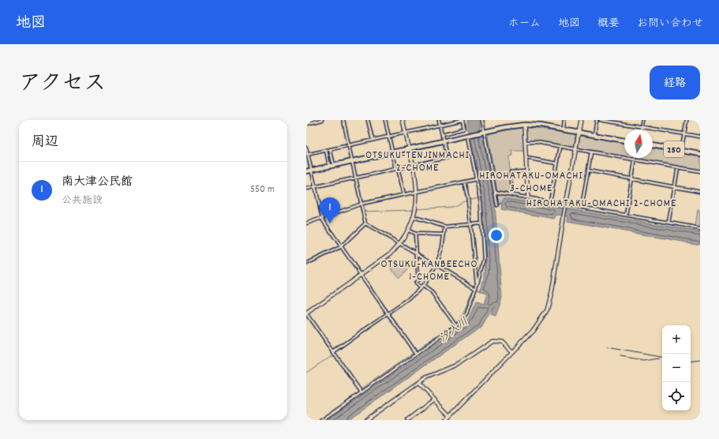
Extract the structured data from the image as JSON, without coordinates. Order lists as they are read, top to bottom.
{
  "streets": {
    "highway": ["250"]
  },
  "districts": [
    "OTSUKU-TENJINMACHI 2-CHOME",
    "HIROHATAKU-OMACHI 3-CHOME",
    "HIROHATAKU-OMACHI 2-CHOME",
    "OTSUKU-KANBEECHO 1-CHOME"
  ],
  "water": ["汐入川"],
  "north": "top",
  "page": {
    "header": "地図",
    "nav": [
      "ホーム",
      "地図",
      "概要",
      "お問い合わせ"
    ],
    "title": "アクセス",
    "buttons": "経路",
    "heading": "周辺",
    "list": [
      {
        "mark": "1",
        "name": "南大津公民館",
        "note": "公共施設",
        "value": "550 m"
      }
    ],
    "pins": "1",
    "map_buttons": ["+", "−"]
  }
}
